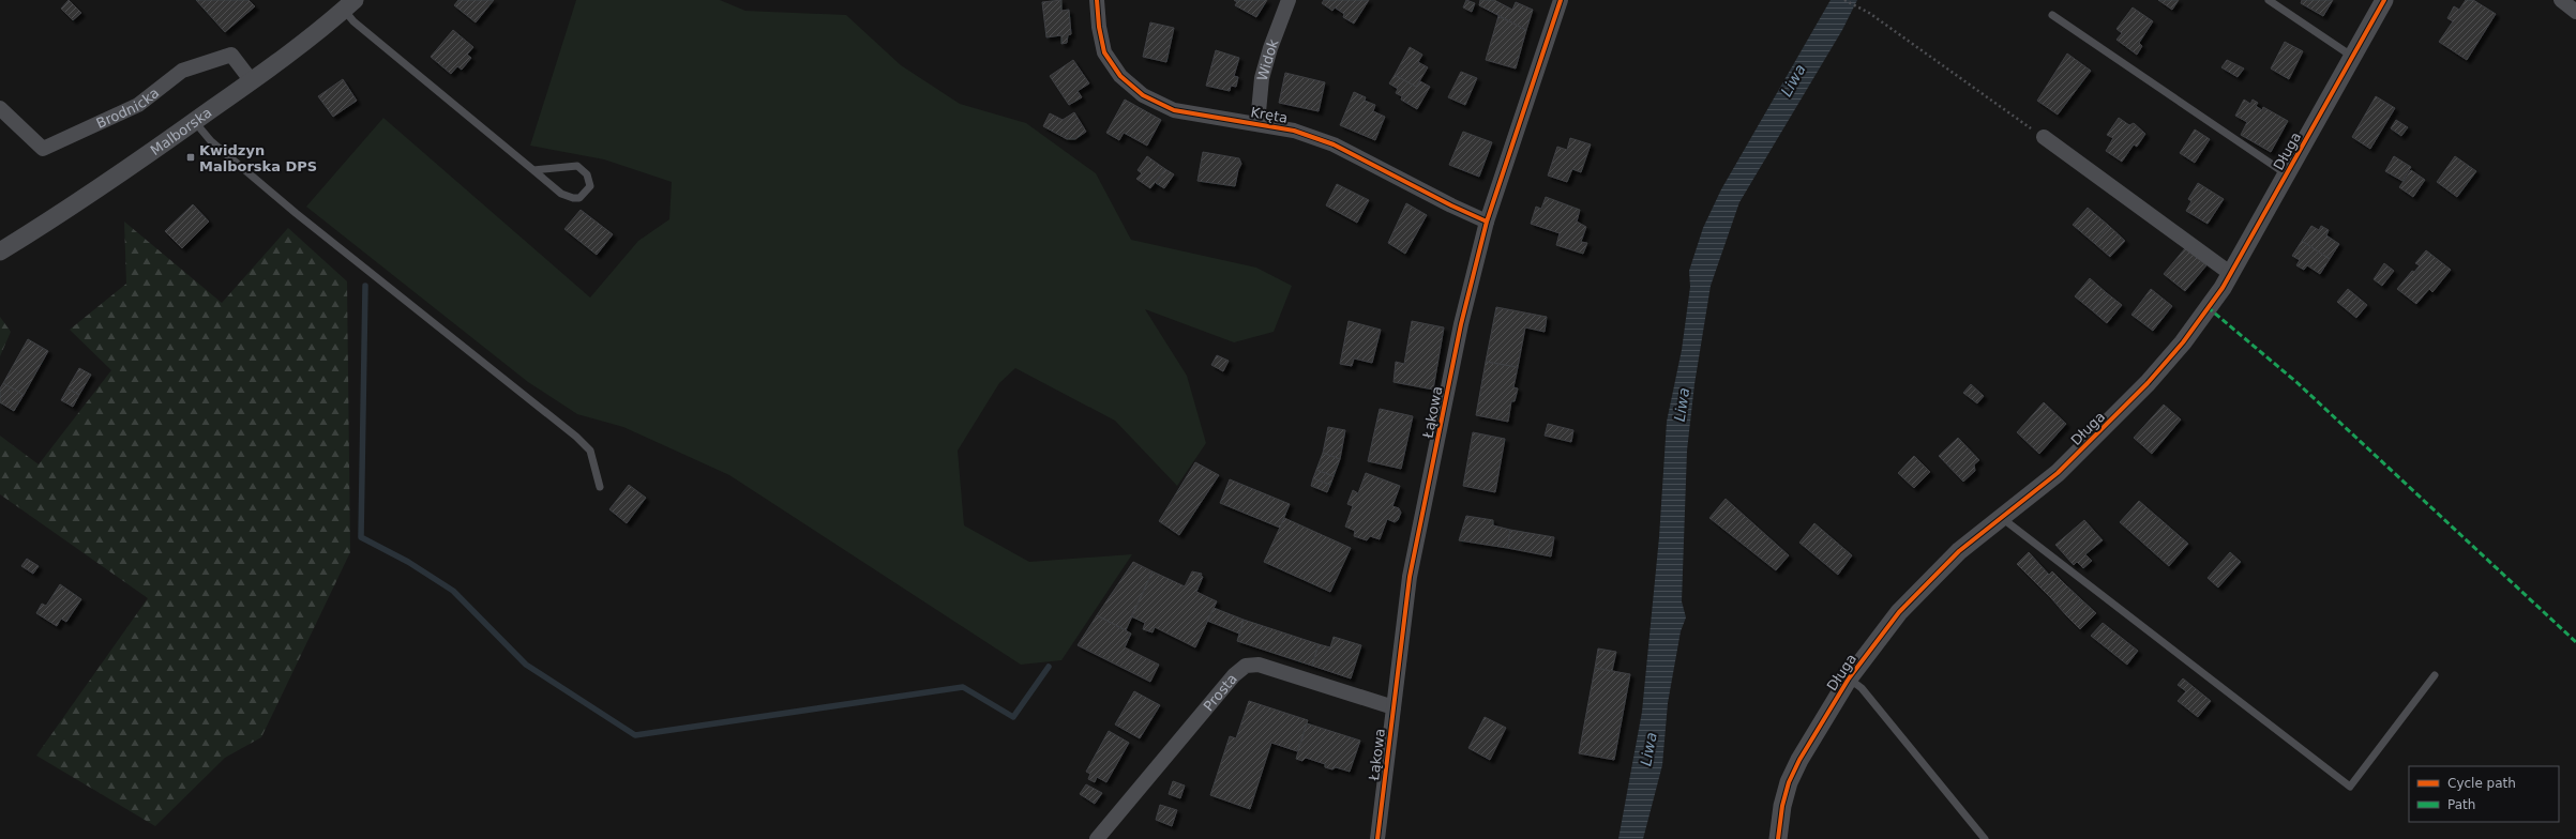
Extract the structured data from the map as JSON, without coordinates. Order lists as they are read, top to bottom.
{
  "streets": {
    "street": [
      "Widok",
      "Brodnicka",
      "Kręta",
      "Malborska",
      "Długa",
      "Łąkowa",
      "Prosta"
    ]
  },
  "crossings": [
    ["Widok", "Kręta"],
    ["Brodnicka", "Malborska"],
    ["Kręta", "Łąkowa"],
    ["Łąkowa", "Prosta"]
  ],
  "water": ["Liwa"],
  "places": {
    "transit": ["Kwidzyn Malborska DPS"]
  },
  "legend": ["Cycle path", "Path"]
}
